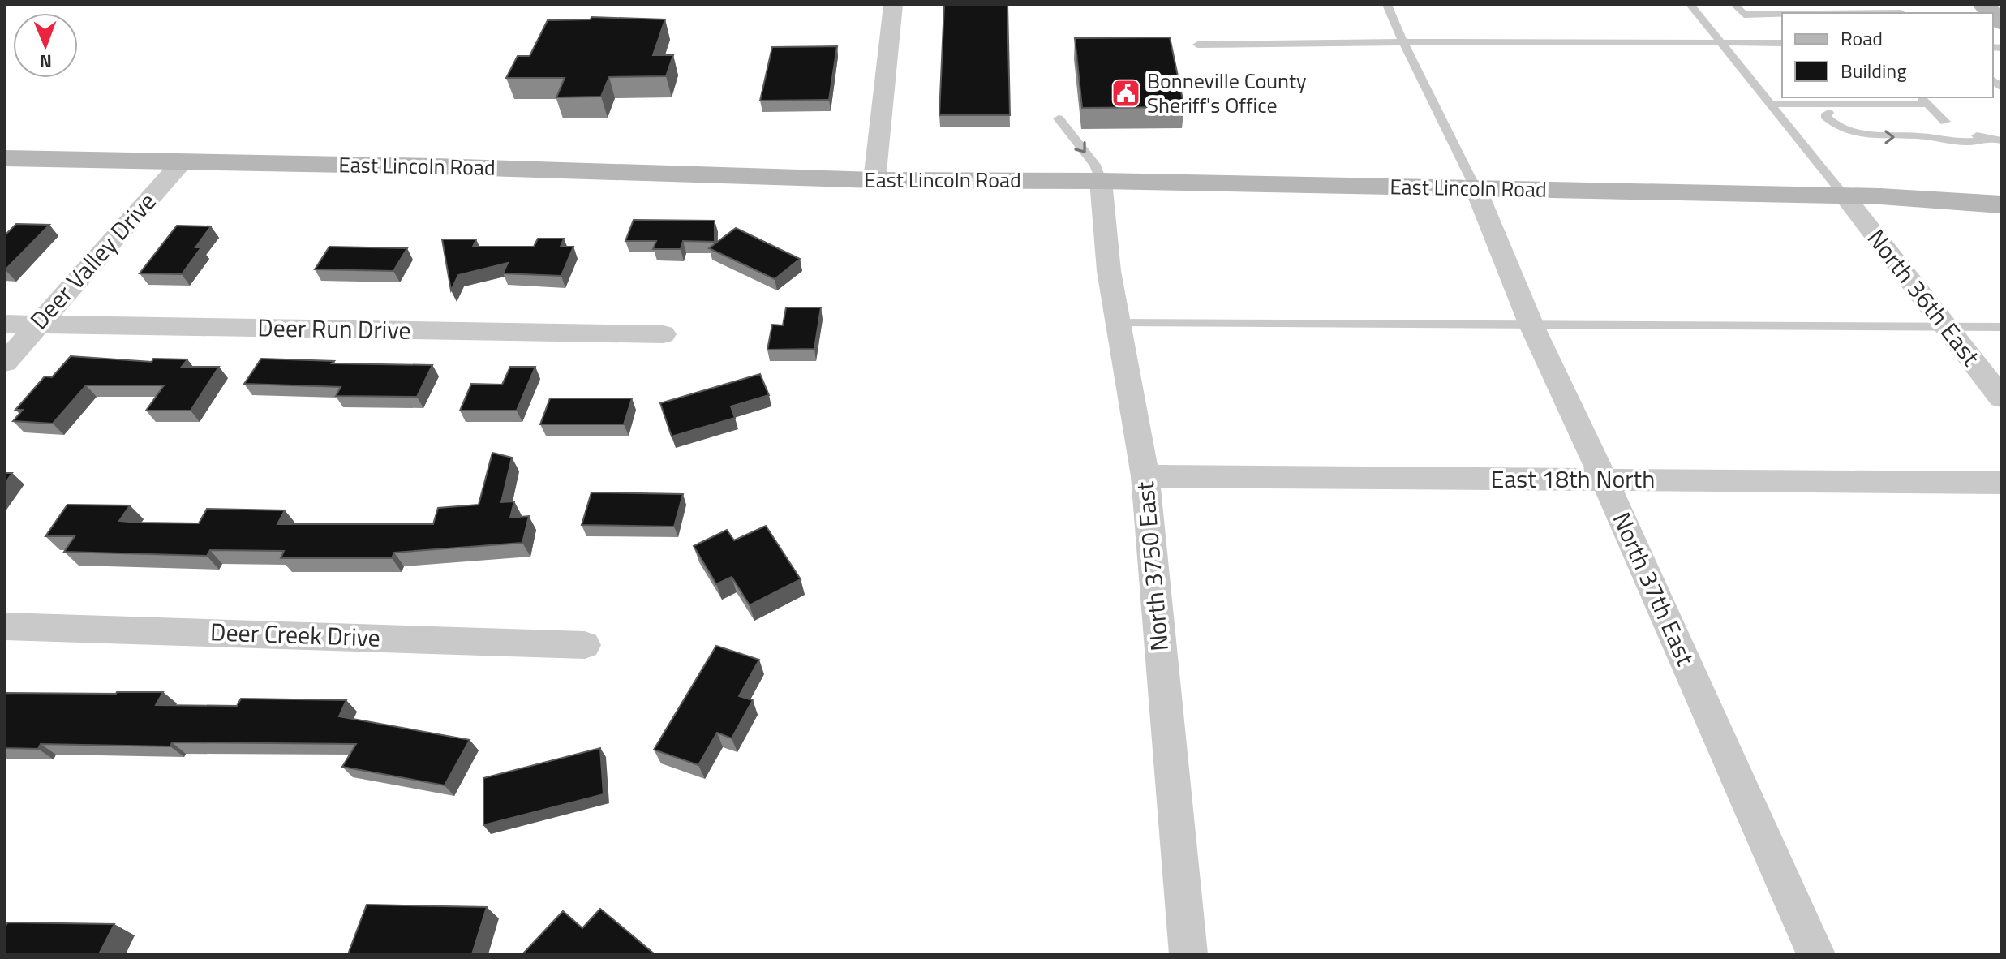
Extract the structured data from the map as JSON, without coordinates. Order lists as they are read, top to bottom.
{
  "streets": {
    "main road": ["East Lincoln Road"],
    "street": [
      "Deer Valley Drive",
      "North 36th East",
      "Deer Run Drive",
      "East 18th North",
      "North 3750 East",
      "North 37th East",
      "Deer Creek Drive"
    ]
  },
  "crossings": [
    ["East Lincoln Road", "Deer Valley Drive"],
    ["East Lincoln Road", "North 36th East"],
    ["East Lincoln Road", "North 3750 East"],
    ["East Lincoln Road", "North 37th East"],
    ["Deer Valley Drive", "Deer Run Drive"],
    ["East 18th North", "North 3750 East"],
    ["East 18th North", "North 37th East"]
  ],
  "places": {
    "public building": ["Bonneville County Sheriff's Office"]
  },
  "legend": ["Road", "Building"],
  "north": "bottom"
}
